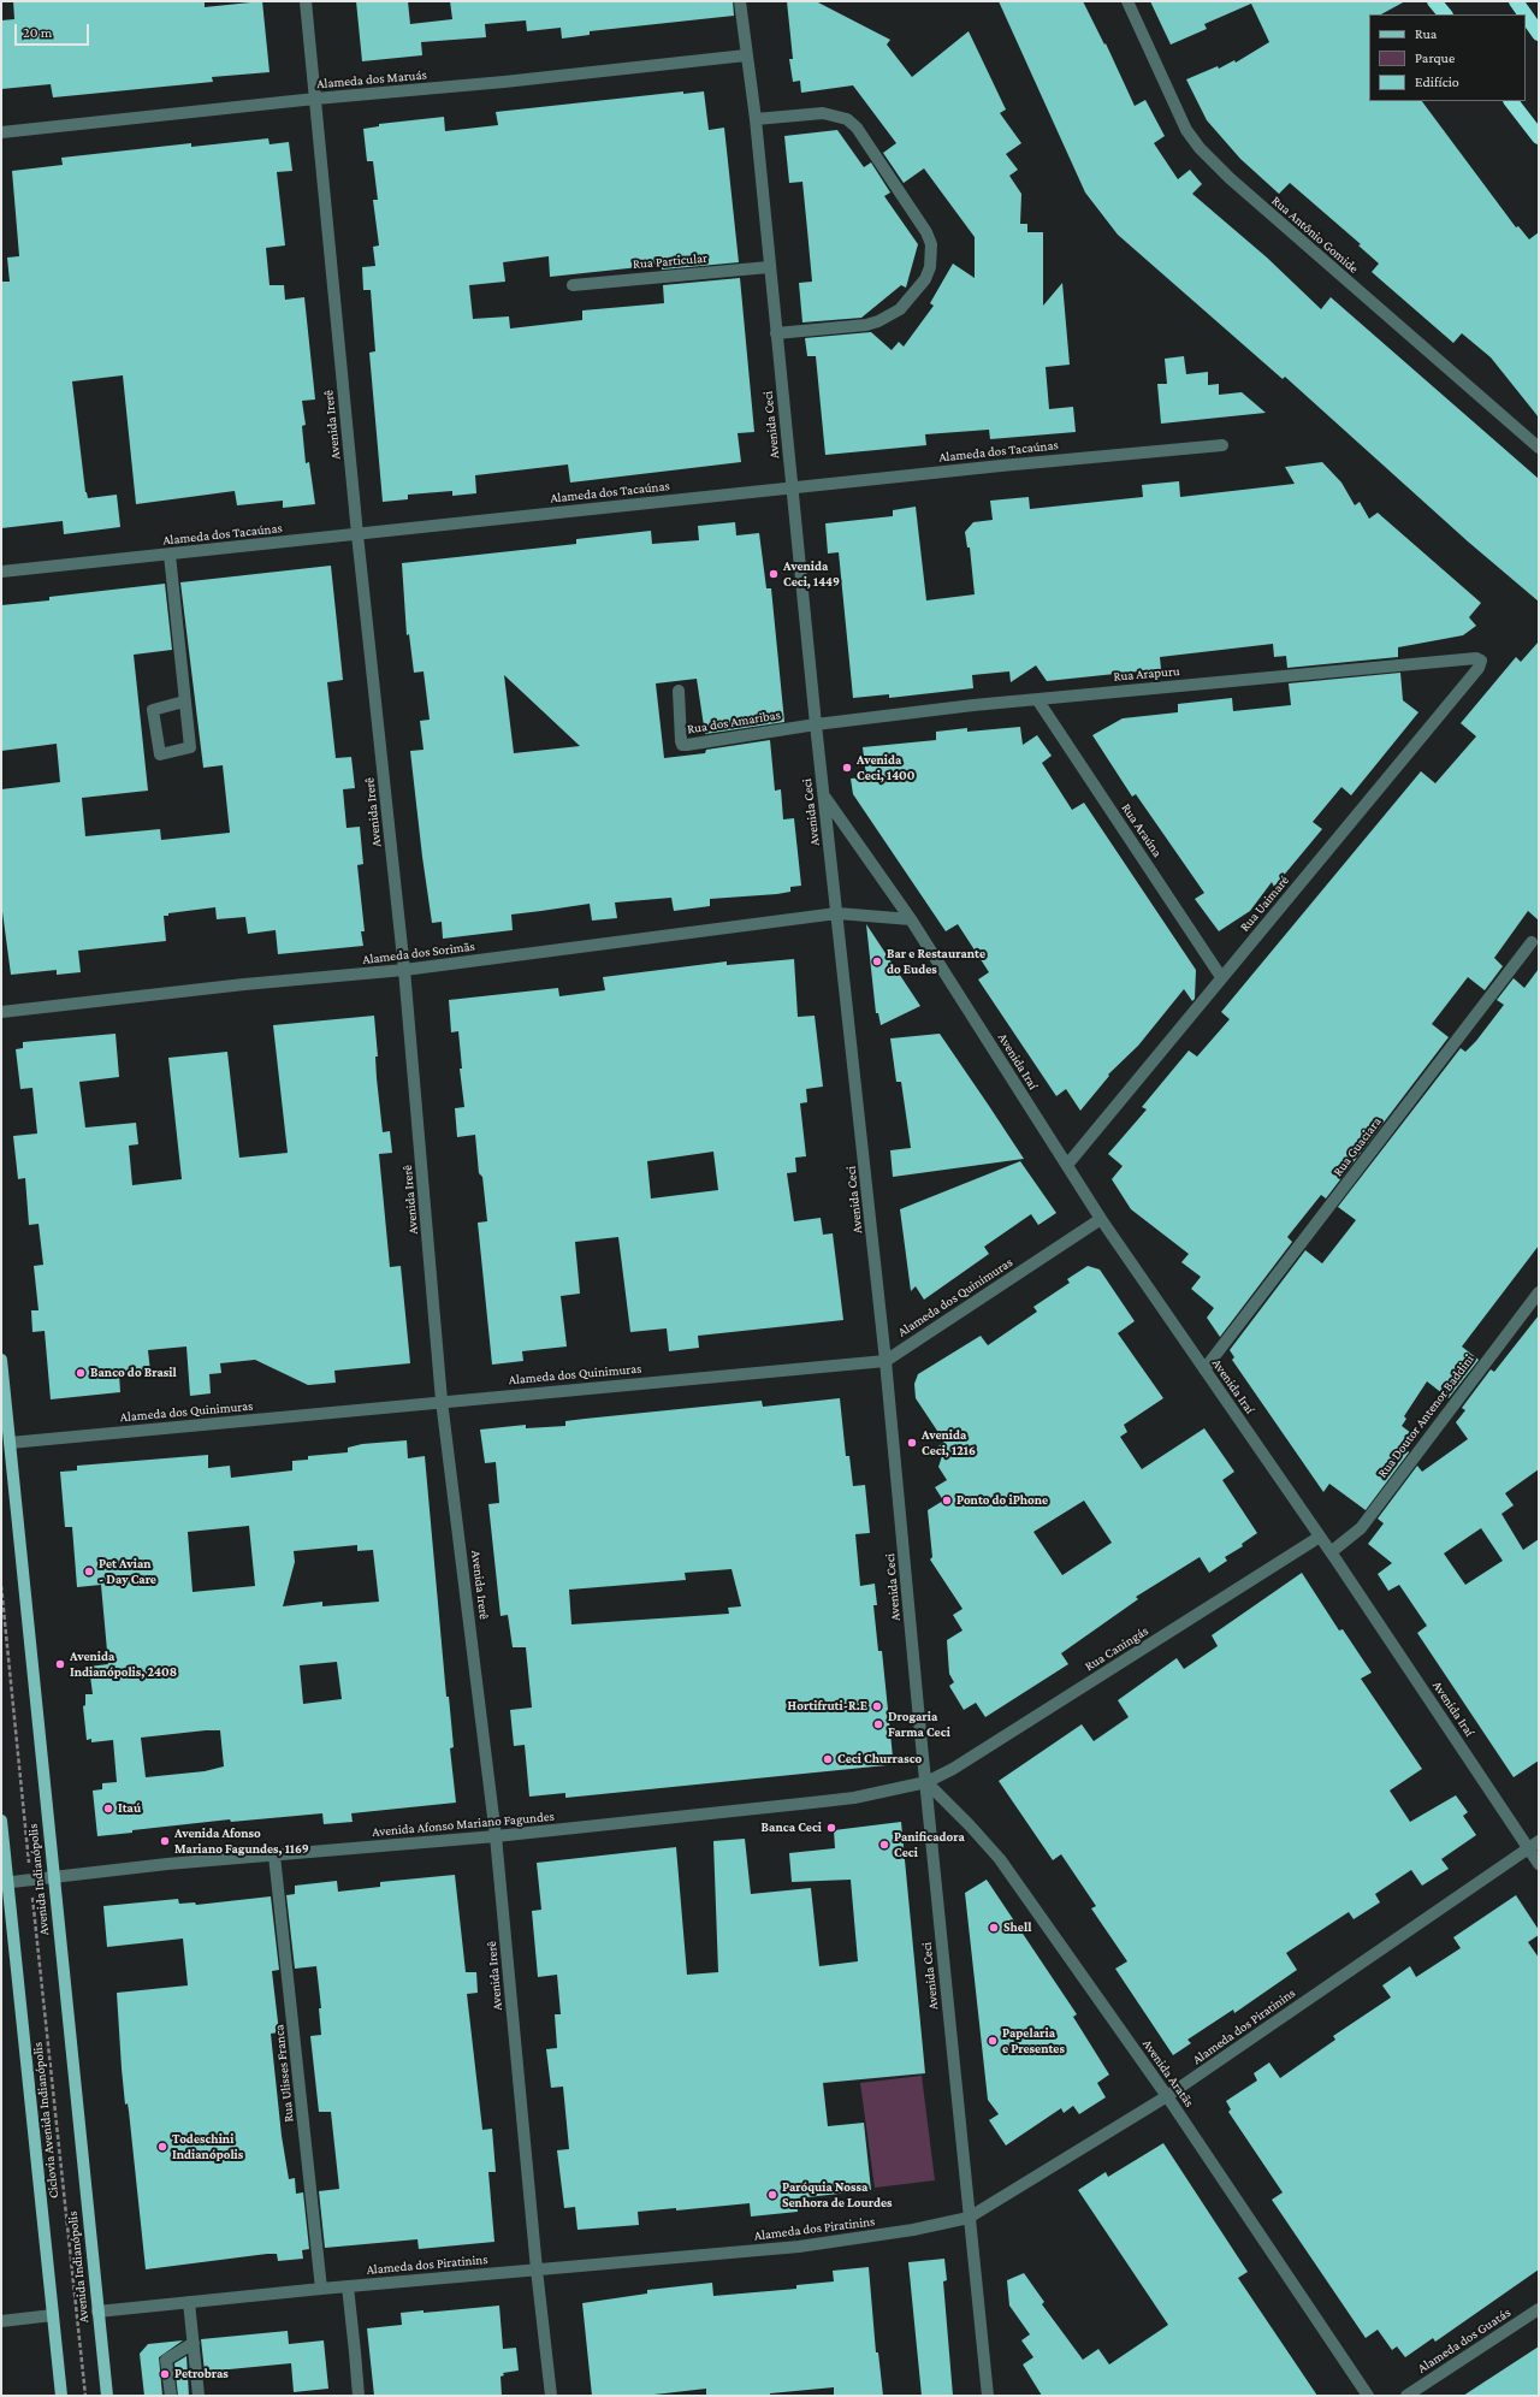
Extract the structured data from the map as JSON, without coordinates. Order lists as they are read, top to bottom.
{
  "streets": {
    "main road": ["Avenida Indianópolis"],
    "street": [
      "Alameda dos Maruás",
      "Rua Antônio Gomide",
      "Rua Particular",
      "Avenida Irerê",
      "Avenida Ceci",
      "Alameda dos Tacaúnas",
      "Rua Arapuru",
      "Rua dos Amaribas",
      "Rua Araúna",
      "Rua Uaimaré",
      "Alameda dos Sorimãs",
      "Avenida Iraí",
      "Rua Guaciara",
      "Alameda dos Quinimuras",
      "Rua Doutor Antenor Baddini",
      "Rua Caningás",
      "Avenida Afonso Mariano Fagundes",
      "Alameda dos Piratinins",
      "Rua Ulisses Franca",
      "Avenida Aratãs",
      "Alameda dos Guatás"
    ],
    "path": ["Ciclovia Avenida Indianópolis"]
  },
  "crossings": [
    ["Alameda dos Maruás", "Avenida Irerê"],
    ["Alameda dos Maruás", "Avenida Ceci"],
    ["Rua Particular", "Avenida Ceci"],
    ["Avenida Irerê", "Alameda dos Tacaúnas"],
    ["Avenida Irerê", "Alameda dos Sorimãs"],
    ["Avenida Irerê", "Alameda dos Quinimuras"],
    ["Avenida Irerê", "Avenida Afonso Mariano Fagundes"],
    ["Avenida Irerê", "Alameda dos Piratinins"],
    ["Avenida Ceci", "Alameda dos Tacaúnas"],
    ["Avenida Ceci", "Rua Arapuru"],
    ["Avenida Ceci", "Rua dos Amaribas"],
    ["Avenida Ceci", "Alameda dos Sorimãs"],
    ["Avenida Ceci", "Avenida Iraí"],
    ["Avenida Ceci", "Alameda dos Quinimuras"],
    ["Avenida Ceci", "Rua Caningás"],
    ["Avenida Ceci", "Avenida Afonso Mariano Fagundes"],
    ["Avenida Ceci", "Alameda dos Piratinins"],
    ["Avenida Ceci", "Avenida Aratãs"],
    ["Rua Arapuru", "Rua dos Amaribas"],
    ["Rua Arapuru", "Rua Araúna"],
    ["Rua Arapuru", "Rua Uaimaré"],
    ["Rua Araúna", "Rua Uaimaré"],
    ["Rua Uaimaré", "Avenida Iraí"],
    ["Avenida Iraí", "Rua Guaciara"],
    ["Avenida Iraí", "Alameda dos Quinimuras"],
    ["Avenida Iraí", "Rua Doutor Antenor Baddini"],
    ["Avenida Iraí", "Rua Caningás"],
    ["Avenida Iraí", "Alameda dos Piratinins"],
    ["Alameda dos Quinimuras", "Avenida Indianópolis"],
    ["Rua Caningás", "Avenida Afonso Mariano Fagundes"],
    ["Rua Caningás", "Avenida Aratãs"],
    ["Avenida Afonso Mariano Fagundes", "Avenida Indianópolis"],
    ["Avenida Afonso Mariano Fagundes", "Rua Ulisses Franca"],
    ["Avenida Afonso Mariano Fagundes", "Avenida Aratãs"],
    ["Avenida Indianópolis", "Alameda dos Piratinins"],
    ["Alameda dos Piratinins", "Rua Ulisses Franca"],
    ["Alameda dos Piratinins", "Avenida Aratãs"]
  ],
  "places": [
    "Avenida Ceci, 1449",
    "Avenida Ceci, 1400",
    "Bar e Restaurante do Eudes",
    "Banco do Brasil",
    "Avenida Ceci, 1216",
    "Ponto do iPhone",
    "Pet Avian - Day Care",
    "Avenida Indianópolis, 2408",
    "Hortifruti-R.E",
    "Drogaria Farma Ceci",
    "Ceci Churrasco",
    "Itaú",
    "Banca Ceci",
    "Avenida Afonso Mariano Fagundes, 1169",
    "Panificadora Ceci",
    "Shell",
    "Papelaria e Presentes",
    "Todeschini Indianópolis",
    "Paróquia Nossa Senhora de Lourdes",
    "Petrobras"
  ],
  "legend": ["Rua", "Parque", "Edifício"],
  "scale_bar": "20 m"
}
